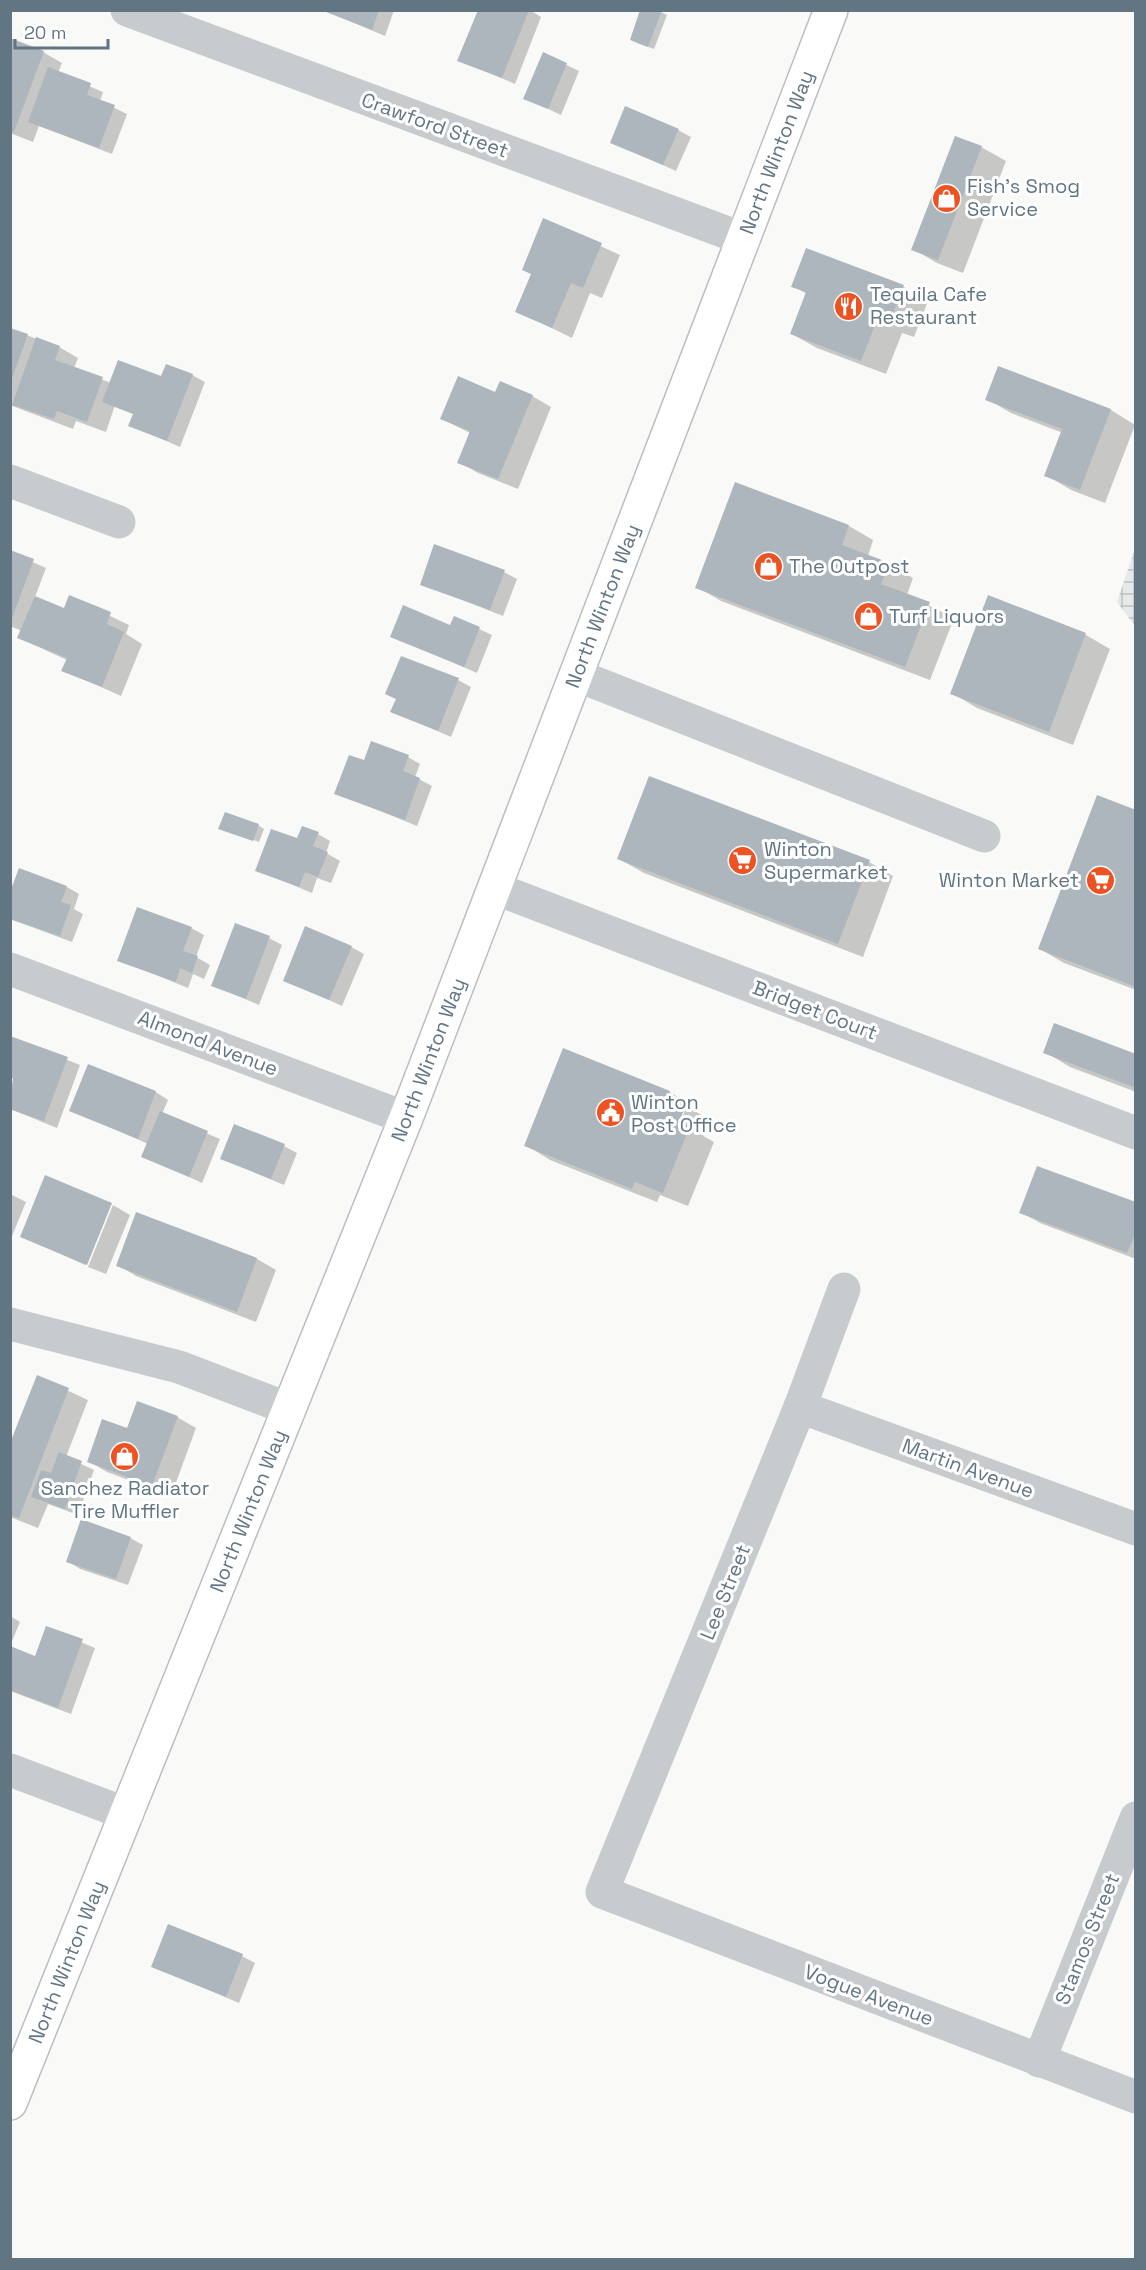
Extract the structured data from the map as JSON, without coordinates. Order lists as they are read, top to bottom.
{
  "streets": {
    "main road": ["North Winton Way"],
    "street": [
      "Crawford Street",
      "Bridget Court",
      "Almond Avenue",
      "Martin Avenue",
      "Lee Street",
      "Stamos Street",
      "Vogue Avenue"
    ]
  },
  "crossings": [
    ["Crawford Street", "North Winton Way"],
    ["North Winton Way", "Bridget Court"],
    ["North Winton Way", "Almond Avenue"],
    ["Martin Avenue", "Lee Street"],
    ["Lee Street", "Vogue Avenue"],
    ["Stamos Street", "Vogue Avenue"]
  ],
  "places": {
    "shop": [
      "Fish's Smog Service",
      "The Outpost",
      "Turf Liquors",
      "Sanchez Radiator Tire Muffler"
    ],
    "restaurant": ["Tequila Cafe Restaurant"],
    "supermarket": ["Winton Supermarket", "Winton Market"],
    "public building": ["Winton Post Office"]
  },
  "scale_bar": "20 m"
}
